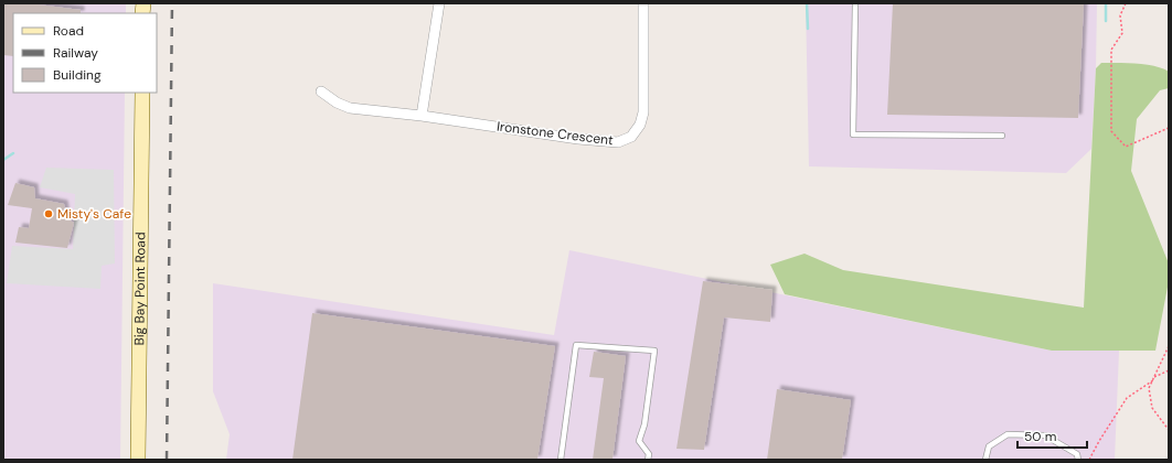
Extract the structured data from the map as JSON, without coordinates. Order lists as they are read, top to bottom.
{
  "streets": {
    "street": ["Ironstone Crescent", "Big Bay Point Road"]
  },
  "places": ["Misty's Cafe"],
  "legend": ["Road", "Railway", "Building"],
  "scale_bar": "50 m"
}
